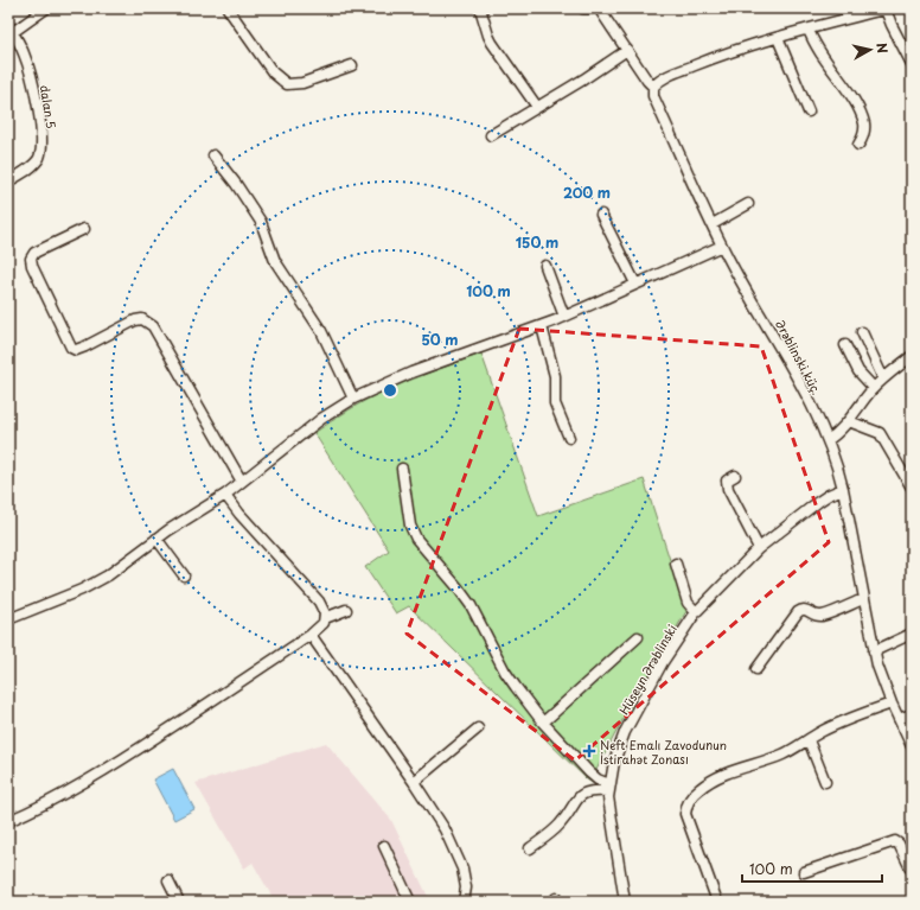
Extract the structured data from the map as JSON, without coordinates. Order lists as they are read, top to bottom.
{
  "streets": {
    "street": ["dalan 5", "Ərəblinski küç.", "Hüseyn Ərəblinski"]
  },
  "crossings": [
    ["Ərəblinski küç.", "Hüseyn Ərəblinski"]
  ],
  "places": {
    "health": ["Neft Emalı Zavodunun İstirahət Zonası"]
  },
  "scale_bar": "100 m",
  "north": "right",
  "rings": [
    "200 m",
    "150 m",
    "100 m",
    "50 m"
  ]
}
